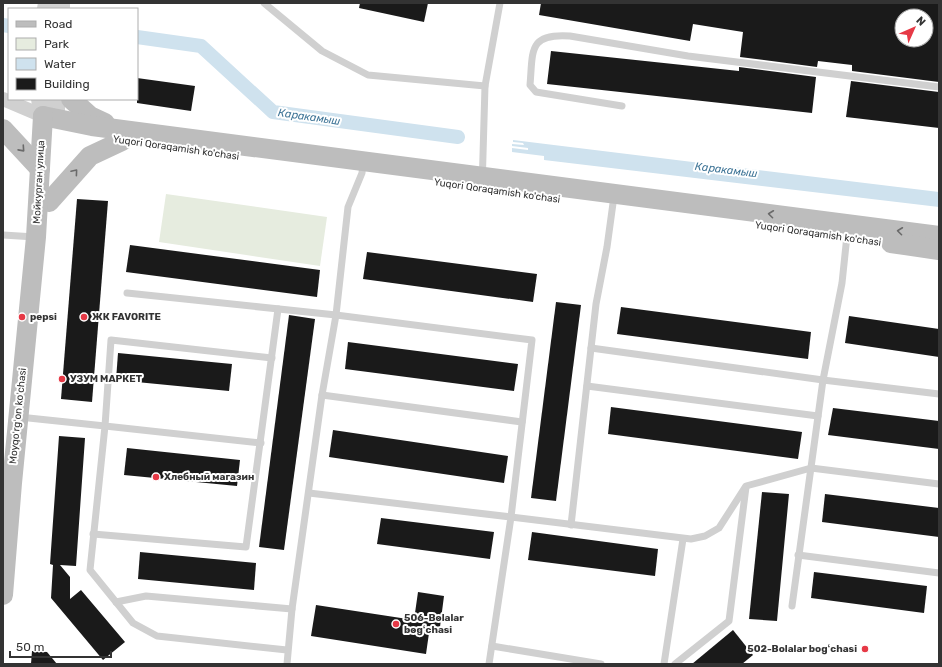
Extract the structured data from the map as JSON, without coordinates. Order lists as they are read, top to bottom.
{
  "streets": {
    "main road": ["Yuqori Qoraqamish ko'chasi", "Мойкурган улица", "Moyqoʻrgʻon koʻchasi"]
  },
  "crossings": [
    ["Yuqori Qoraqamish ko'chasi", "Мойкурган улица"],
    ["Мойкурган улица", "Moyqoʻrgʻon koʻchasi"]
  ],
  "water": ["Каракамыш"],
  "places": [
    "pepsi",
    "ЖК FAVORITE",
    "УЗУМ МАРКЕТ",
    "Хлебный магазин",
    "506-Bolalar bogʻchasi",
    "502-Bolalar bogʻchasi"
  ],
  "legend": [
    "Road",
    "Park",
    "Water",
    "Building"
  ],
  "scale_bar": "50 m",
  "north": "top right"
}
